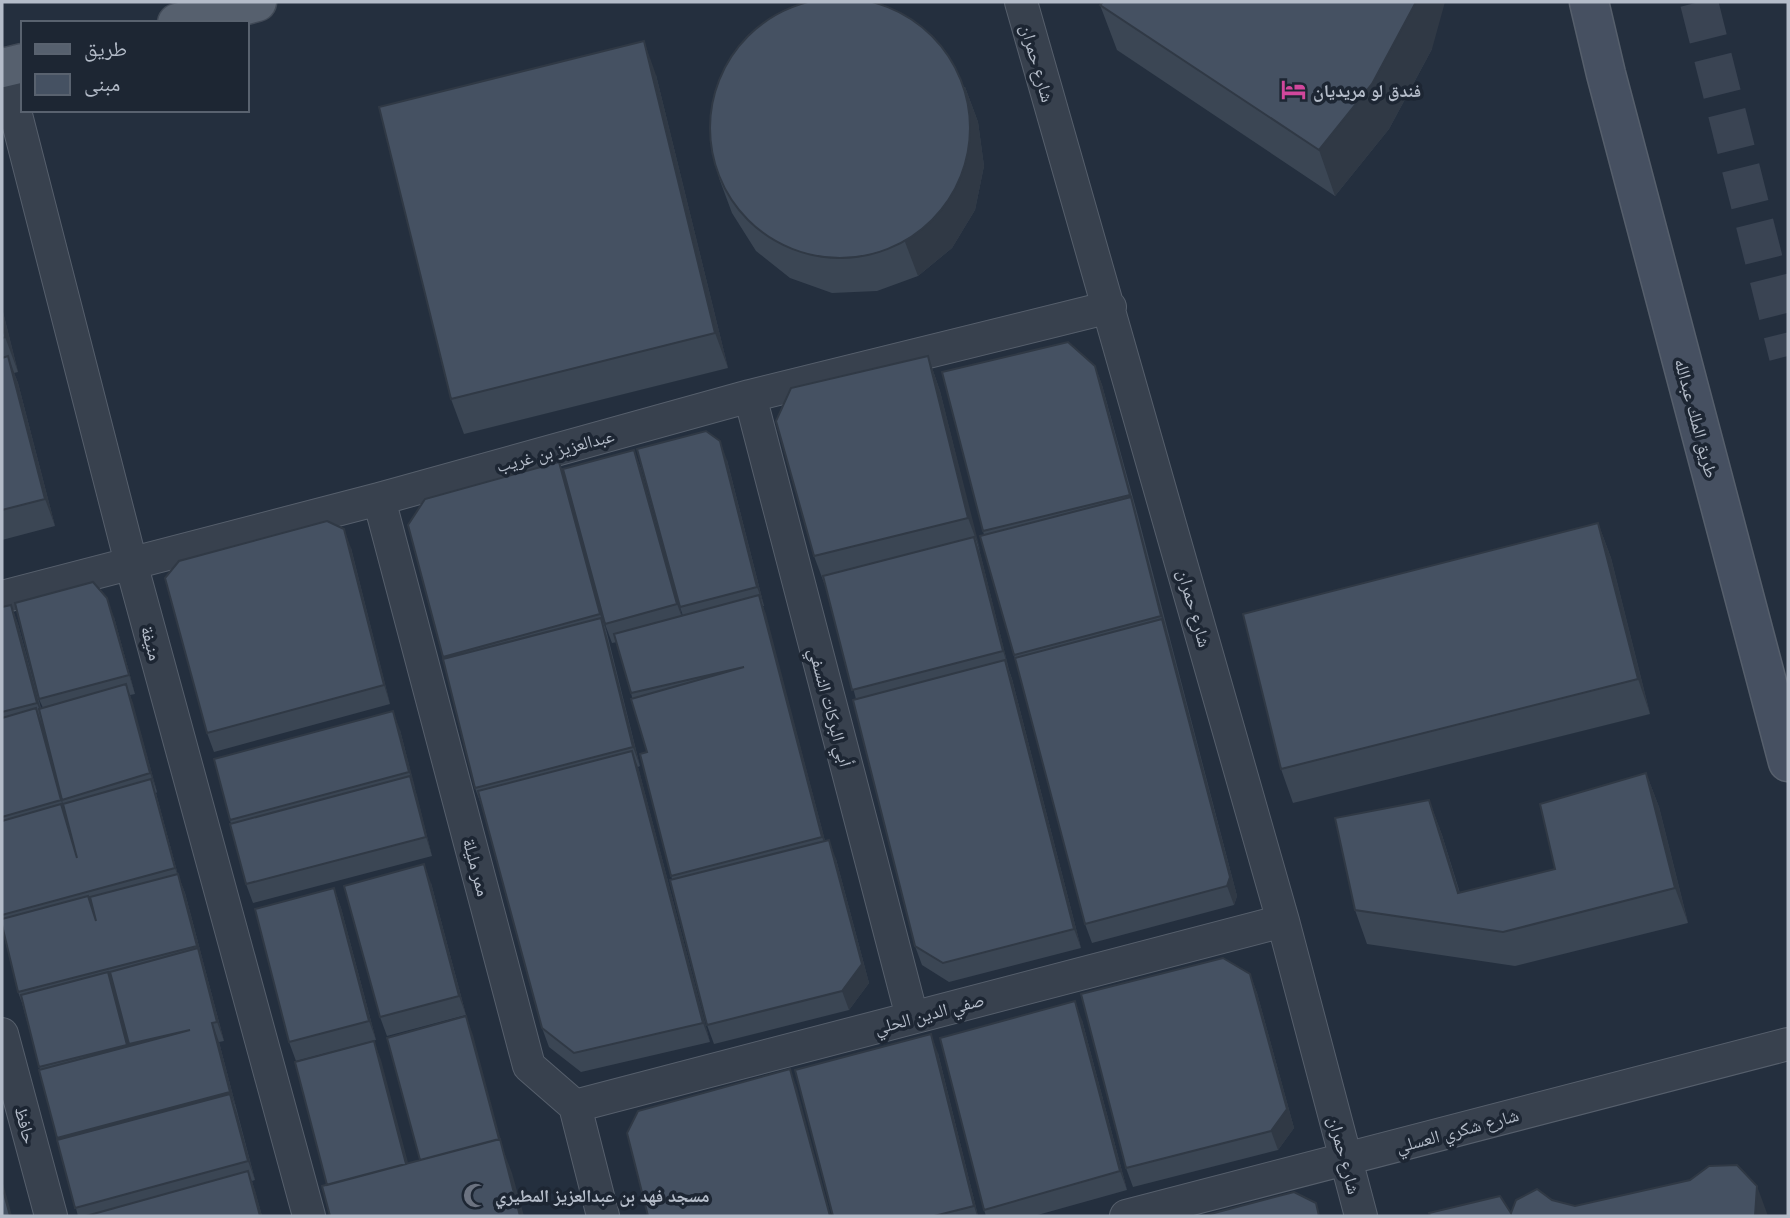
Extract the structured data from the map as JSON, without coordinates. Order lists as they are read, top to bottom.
{
  "streets": {
    "main road": ["طريق الملك عبدالله"],
    "street": [
      "شارع حمران",
      "عبدالعزيز بن غريب",
      "منيفة",
      "أبي البركات النسفي",
      "ممر مليلة",
      "صفي الدين الحلي",
      "حافظ",
      "شارع شكري العسلي"
    ]
  },
  "crossings": [
    ["شارع حمران", "عبدالعزيز بن غريب"],
    ["شارع حمران", "صفي الدين الحلي"],
    ["شارع حمران", "شارع شكري العسلي"],
    ["عبدالعزيز بن غريب", "منيفة"],
    ["عبدالعزيز بن غريب", "أبي البركات النسفي"],
    ["عبدالعزيز بن غريب", "ممر مليلة"],
    ["أبي البركات النسفي", "صفي الدين الحلي"],
    ["ممر مليلة", "صفي الدين الحلي"]
  ],
  "places": {
    "hotel": ["فندق لو مريديان"],
    "mosque": ["مسجد فهد بن عبدالعزيز المطيري"]
  },
  "legend": ["طريق", "مبنى"]
}
